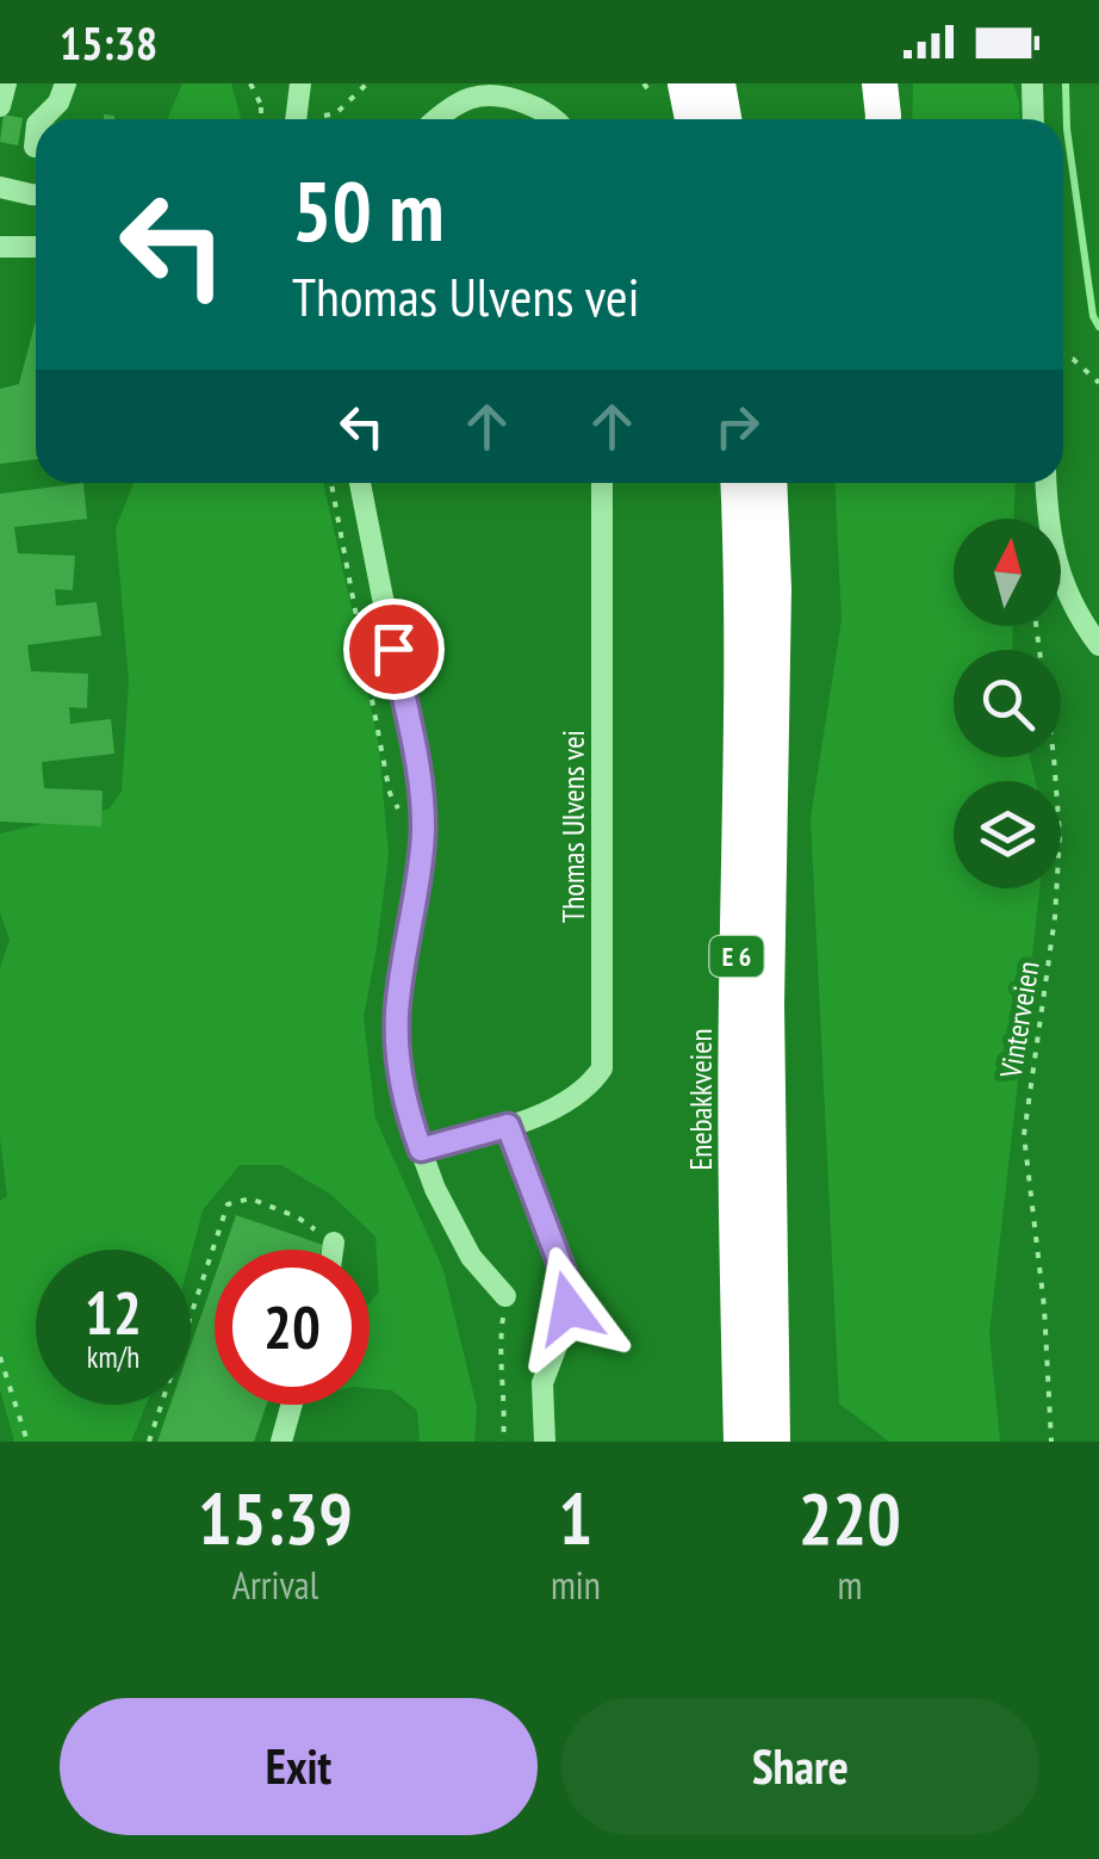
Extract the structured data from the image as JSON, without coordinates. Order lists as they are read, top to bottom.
{
  "streets": {
    "highway": ["E 6", "Enebakkveien"],
    "street": ["Thomas Ulvens vei"],
    "path": ["Vinterveien"]
  },
  "north": "top",
  "page": {
    "status": "15:38",
    "turn": ["50 m", "Thomas Ulvens vei"],
    "speed": "12 km/h",
    "limit": "20",
    "eta": [
      "15:39",
      "Arrival",
      "1",
      "min",
      "220",
      "m"
    ],
    "buttons": ["Exit", "Share"]
  }
}
